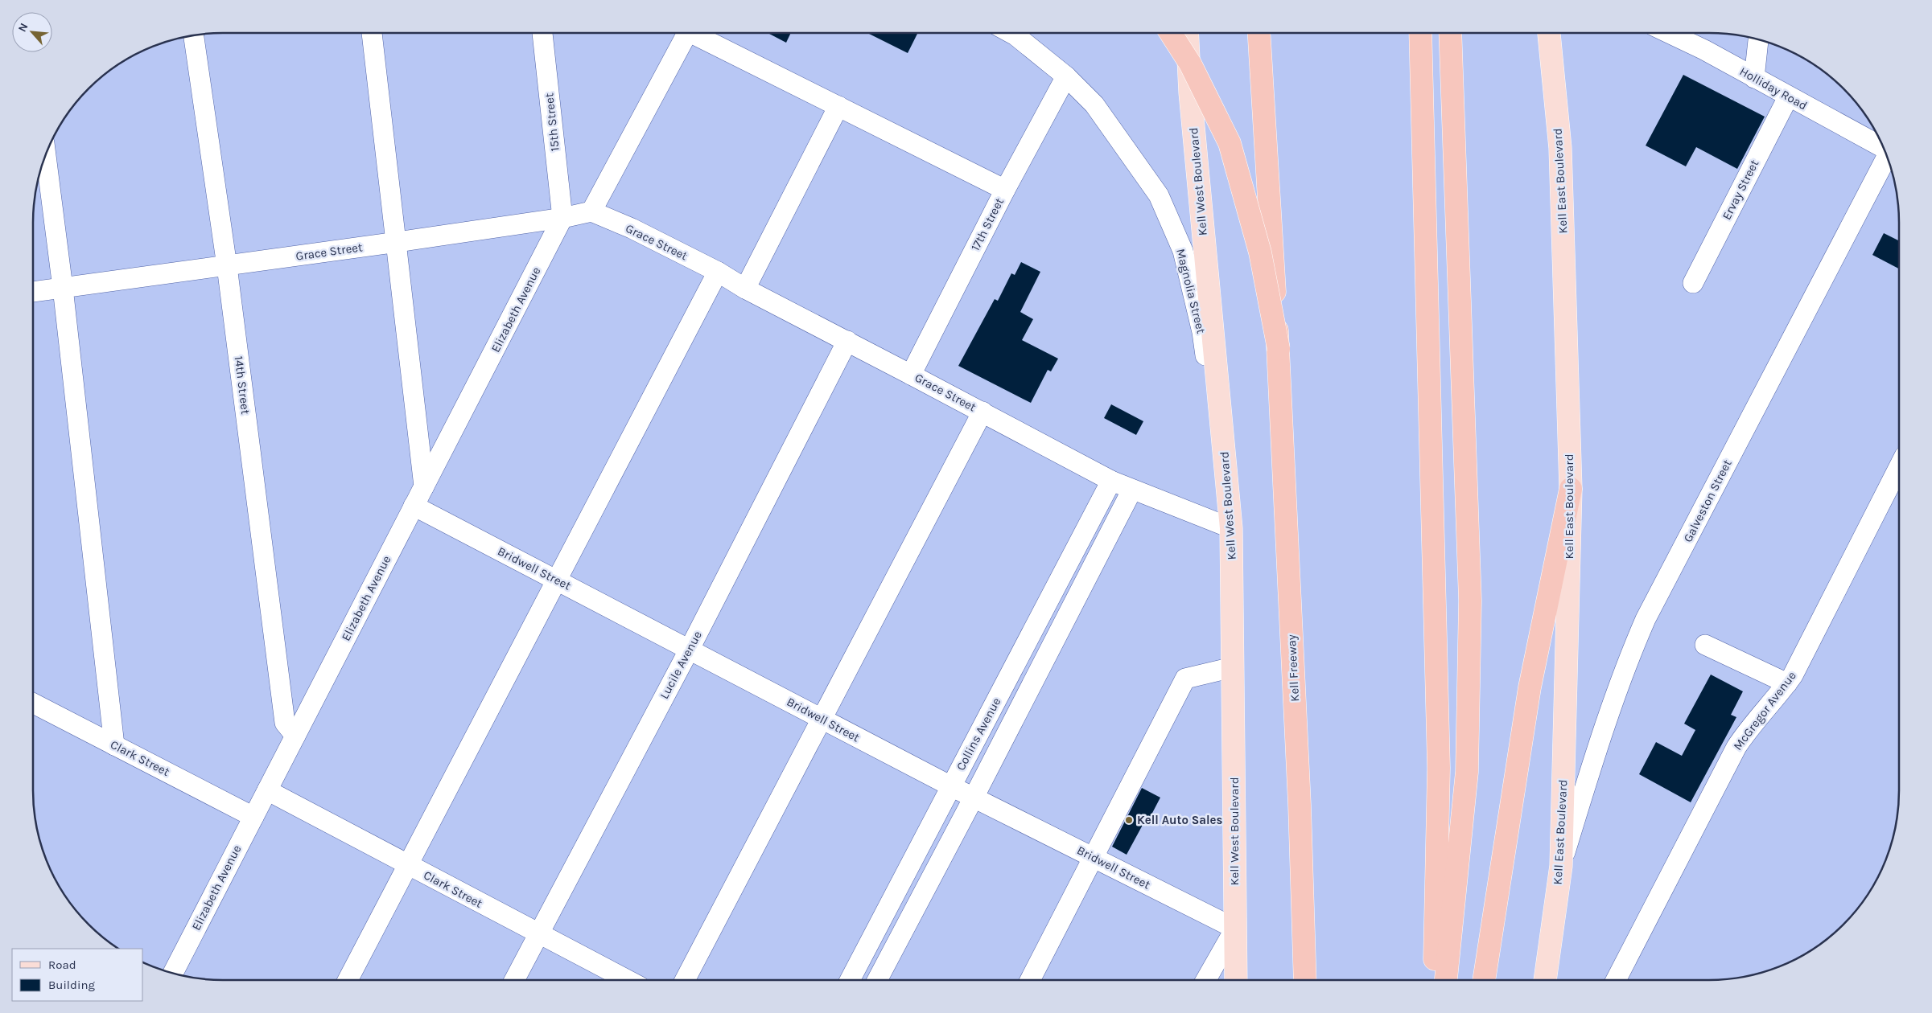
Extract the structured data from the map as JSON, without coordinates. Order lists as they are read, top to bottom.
{
  "streets": {
    "highway": ["Kell Freeway"],
    "main road": ["Kell East Boulevard", "Kell West Boulevard"],
    "street": [
      "Holliday Road",
      "15th Street",
      "Ervay Street",
      "17th Street",
      "Grace Street",
      "Magnolia Street",
      "Elizabeth Avenue",
      "14th Street",
      "Galveston Street",
      "Bridwell Street",
      "Lucile Avenue",
      "McGregor Avenue",
      "Collins Avenue",
      "Clark Street"
    ]
  },
  "crossings": [
    ["Holliday Road", "Ervay Street"],
    ["15th Street", "Grace Street"],
    ["15th Street", "Elizabeth Avenue"],
    ["Kell East Boulevard", "Galveston Street"],
    ["Kell West Boulevard", "Grace Street"],
    ["Kell West Boulevard", "Magnolia Street"],
    ["Kell West Boulevard", "Bridwell Street"],
    ["17th Street", "Grace Street"],
    ["17th Street", "Magnolia Street"],
    ["Grace Street", "Magnolia Street"],
    ["Grace Street", "Elizabeth Avenue"],
    ["Grace Street", "14th Street"],
    ["Grace Street", "Lucile Avenue"],
    ["Grace Street", "Collins Avenue"],
    ["Elizabeth Avenue", "14th Street"],
    ["Elizabeth Avenue", "Bridwell Street"],
    ["Elizabeth Avenue", "Clark Street"],
    ["Bridwell Street", "Lucile Avenue"],
    ["Bridwell Street", "Collins Avenue"],
    ["Lucile Avenue", "Clark Street"]
  ],
  "places": ["Kell Auto Sales"],
  "legend": ["Road", "Building"],
  "north": "top left"
}
